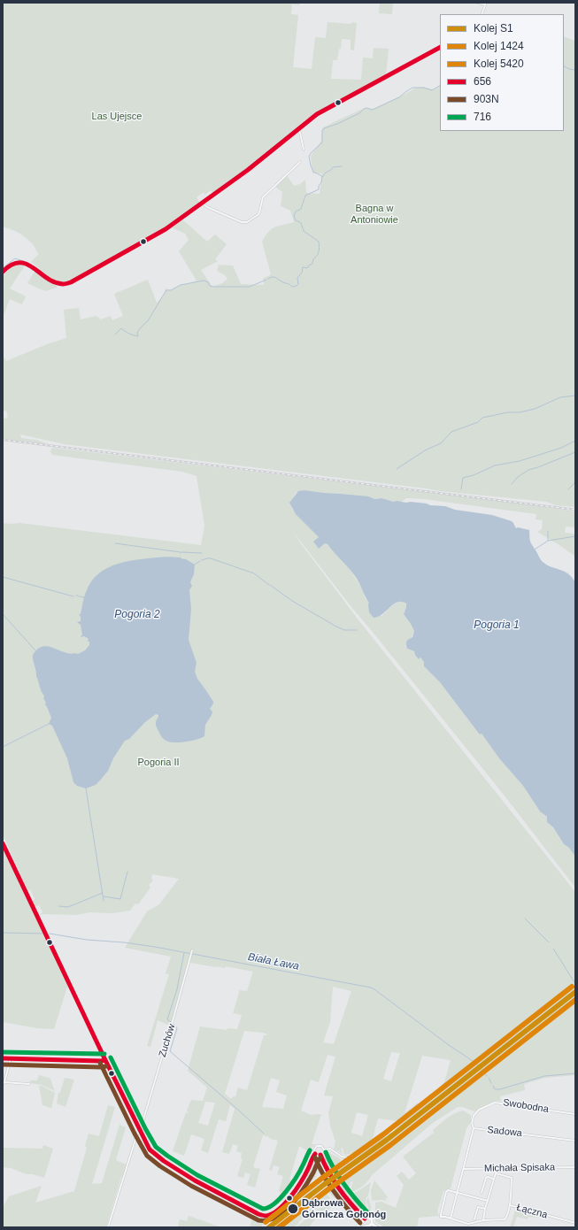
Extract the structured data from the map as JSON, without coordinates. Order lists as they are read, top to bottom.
{
  "streets": {
    "street": [
      "Zuchów",
      "Swobodna",
      "Sadowa",
      "Michała Spisaka",
      "Łączna"
    ]
  },
  "crossings": [
    ["Swobodna", "Sadowa"],
    ["Sadowa", "Michała Spisaka"]
  ],
  "water": ["Pogoria 2", "Pogoria 1", "Biała Ława"],
  "parks": ["Las Ujejsce", "Bagna w Antoniowie", "Pogoria II"],
  "places": ["Dąbrowa Górnicza Gołonóg"],
  "lines": [
    "transit line 656",
    "rail line 5420",
    "rail line S1",
    "rail line 1424",
    "transit line 716",
    "transit line 903N"
  ],
  "legend": [
    "Kolej S1",
    "Kolej 1424",
    "Kolej 5420",
    "656",
    "903N",
    "716"
  ]
}
